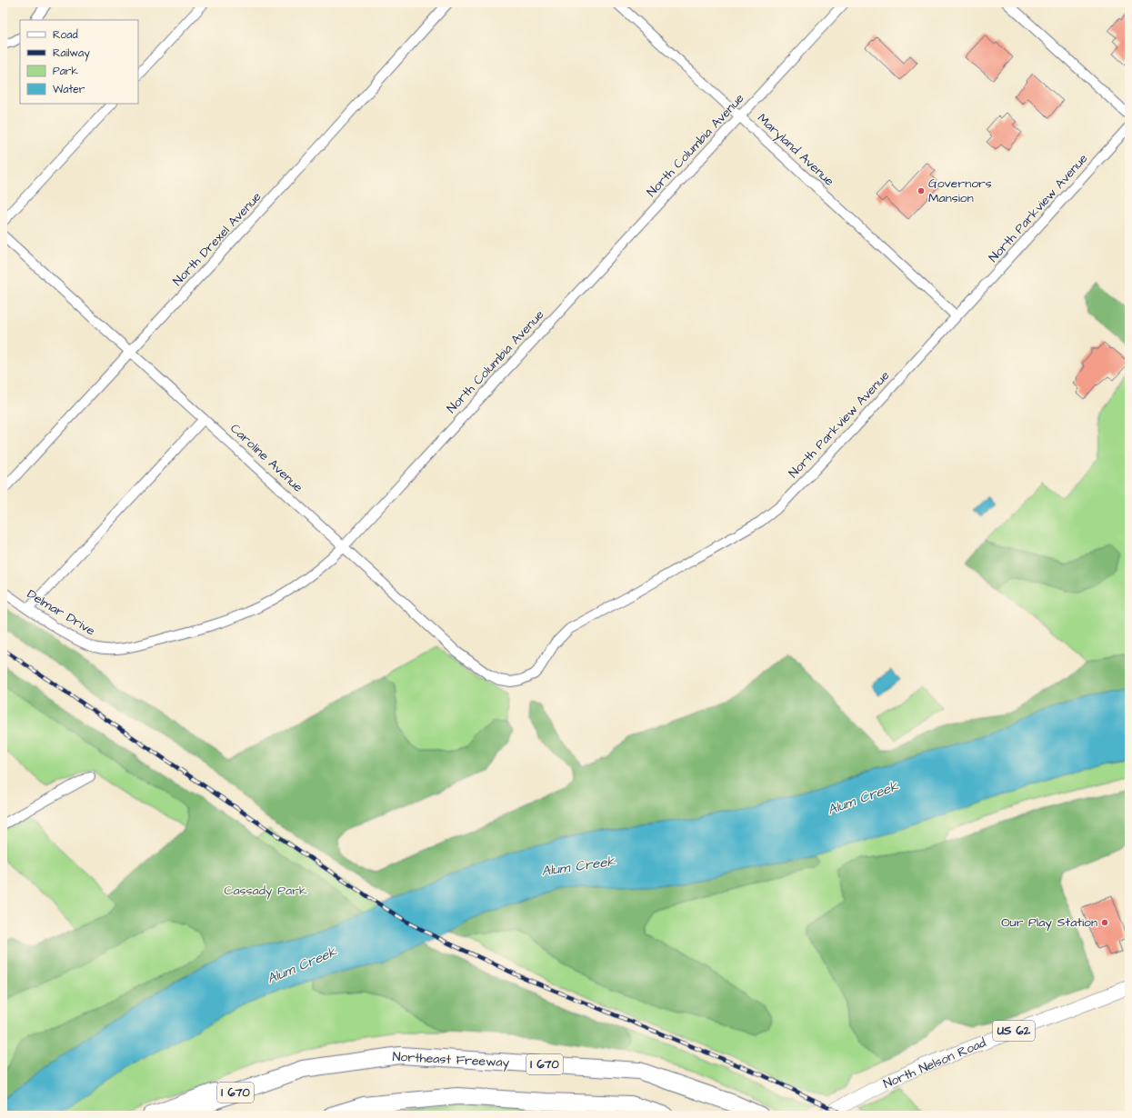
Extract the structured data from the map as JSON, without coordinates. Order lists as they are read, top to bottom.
{
  "streets": {
    "highway": ["Northeast Freeway", "I 670"],
    "main road": ["US 62", "North Nelson Road"],
    "street": [
      "North Columbia Avenue",
      "Maryland Avenue",
      "North Parkview Avenue",
      "North Drexel Avenue",
      "Caroline Avenue",
      "Delmar Drive"
    ]
  },
  "crossings": [
    ["North Columbia Avenue", "Maryland Avenue"],
    ["North Columbia Avenue", "Caroline Avenue"],
    ["North Columbia Avenue", "Delmar Drive"],
    ["Maryland Avenue", "North Parkview Avenue"],
    ["North Parkview Avenue", "Caroline Avenue"],
    ["North Drexel Avenue", "Caroline Avenue"]
  ],
  "water": ["Alum Creek"],
  "parks": ["Cassady Park"],
  "places": ["Governors Mansion", "Our Play Station"],
  "legend": [
    "Road",
    "Railway",
    "Park",
    "Water"
  ]
}
